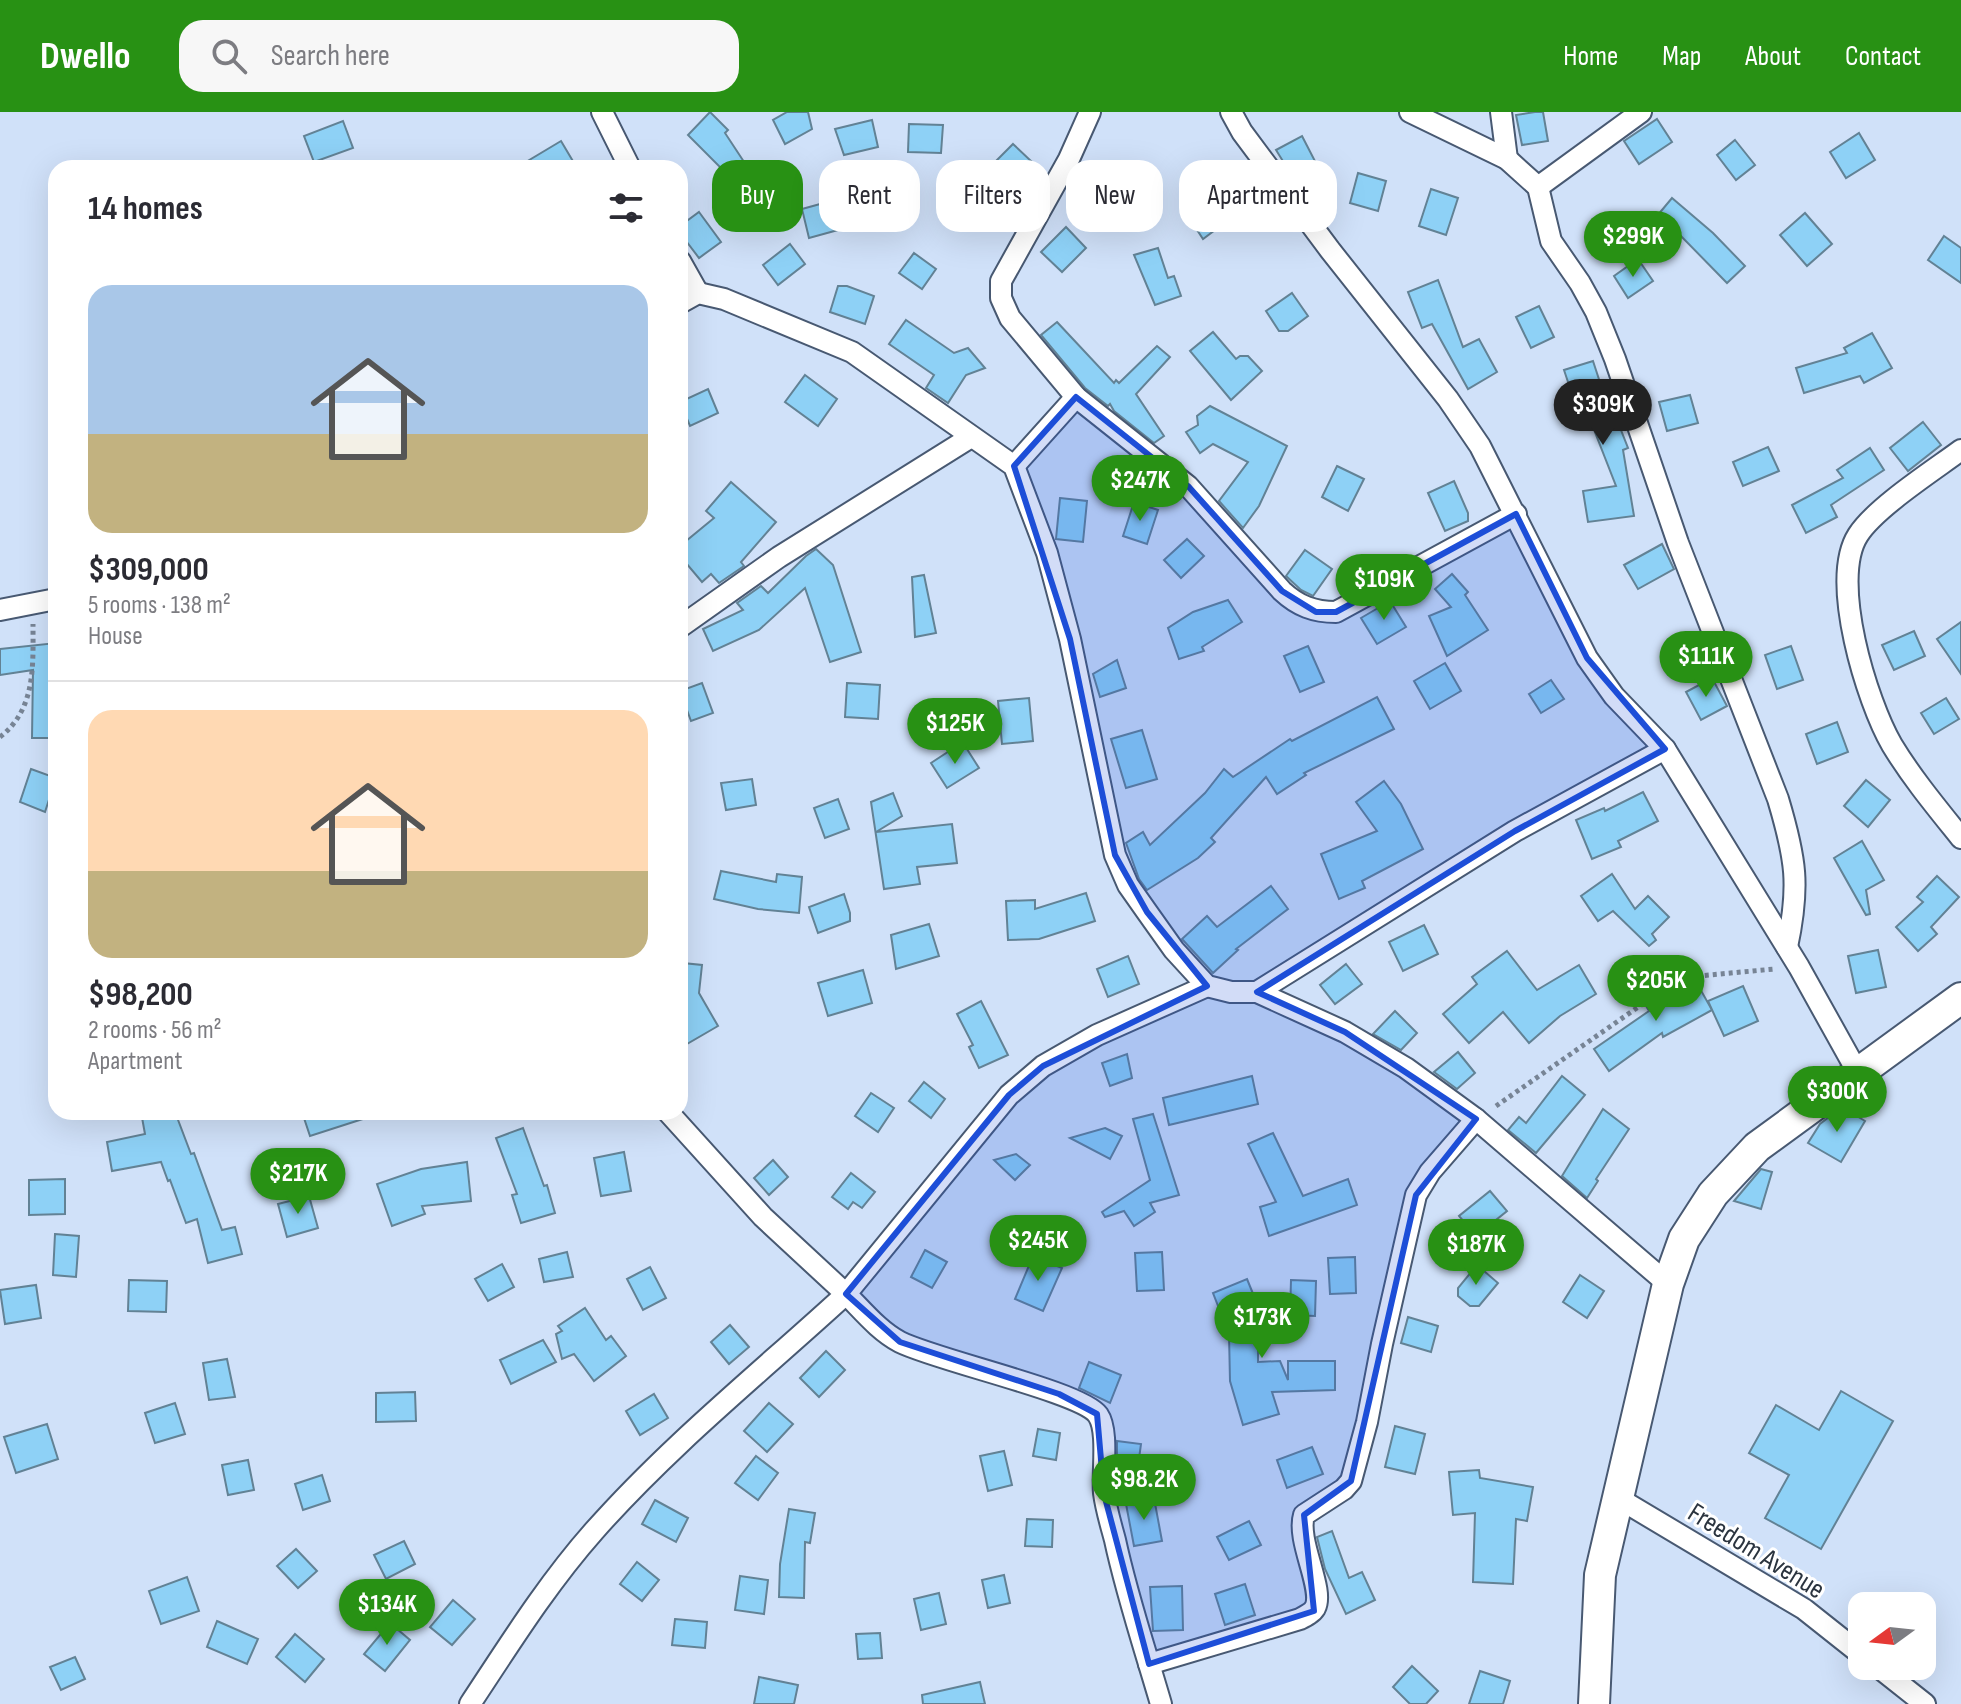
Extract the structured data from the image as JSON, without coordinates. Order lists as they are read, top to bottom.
{
  "streets": {
    "street": ["Freedom Avenue"]
  },
  "north": "left",
  "page": {
    "header": "Dwello",
    "search": "Search here",
    "nav": [
      "Home",
      "Map",
      "About",
      "Contact"
    ],
    "chip": [
      "Buy",
      "Rent",
      "Filters",
      "New",
      "Apartment"
    ],
    "heading": "14 homes",
    "price": [
      "$299K",
      "$309K",
      "$247K",
      "$109K",
      "$111K",
      "$125K",
      "$205K",
      "$300K",
      "$217K",
      "$245K",
      "$187K",
      "$173K",
      "$98.2K",
      "$134K"
    ],
    "list": [
      {
        "name": "$309,000",
        "note": "5 rooms · 138 m² · House"
      },
      {
        "name": "$98,200",
        "note": "2 rooms · 56 m² · Apartment"
      }
    ]
  }
}
